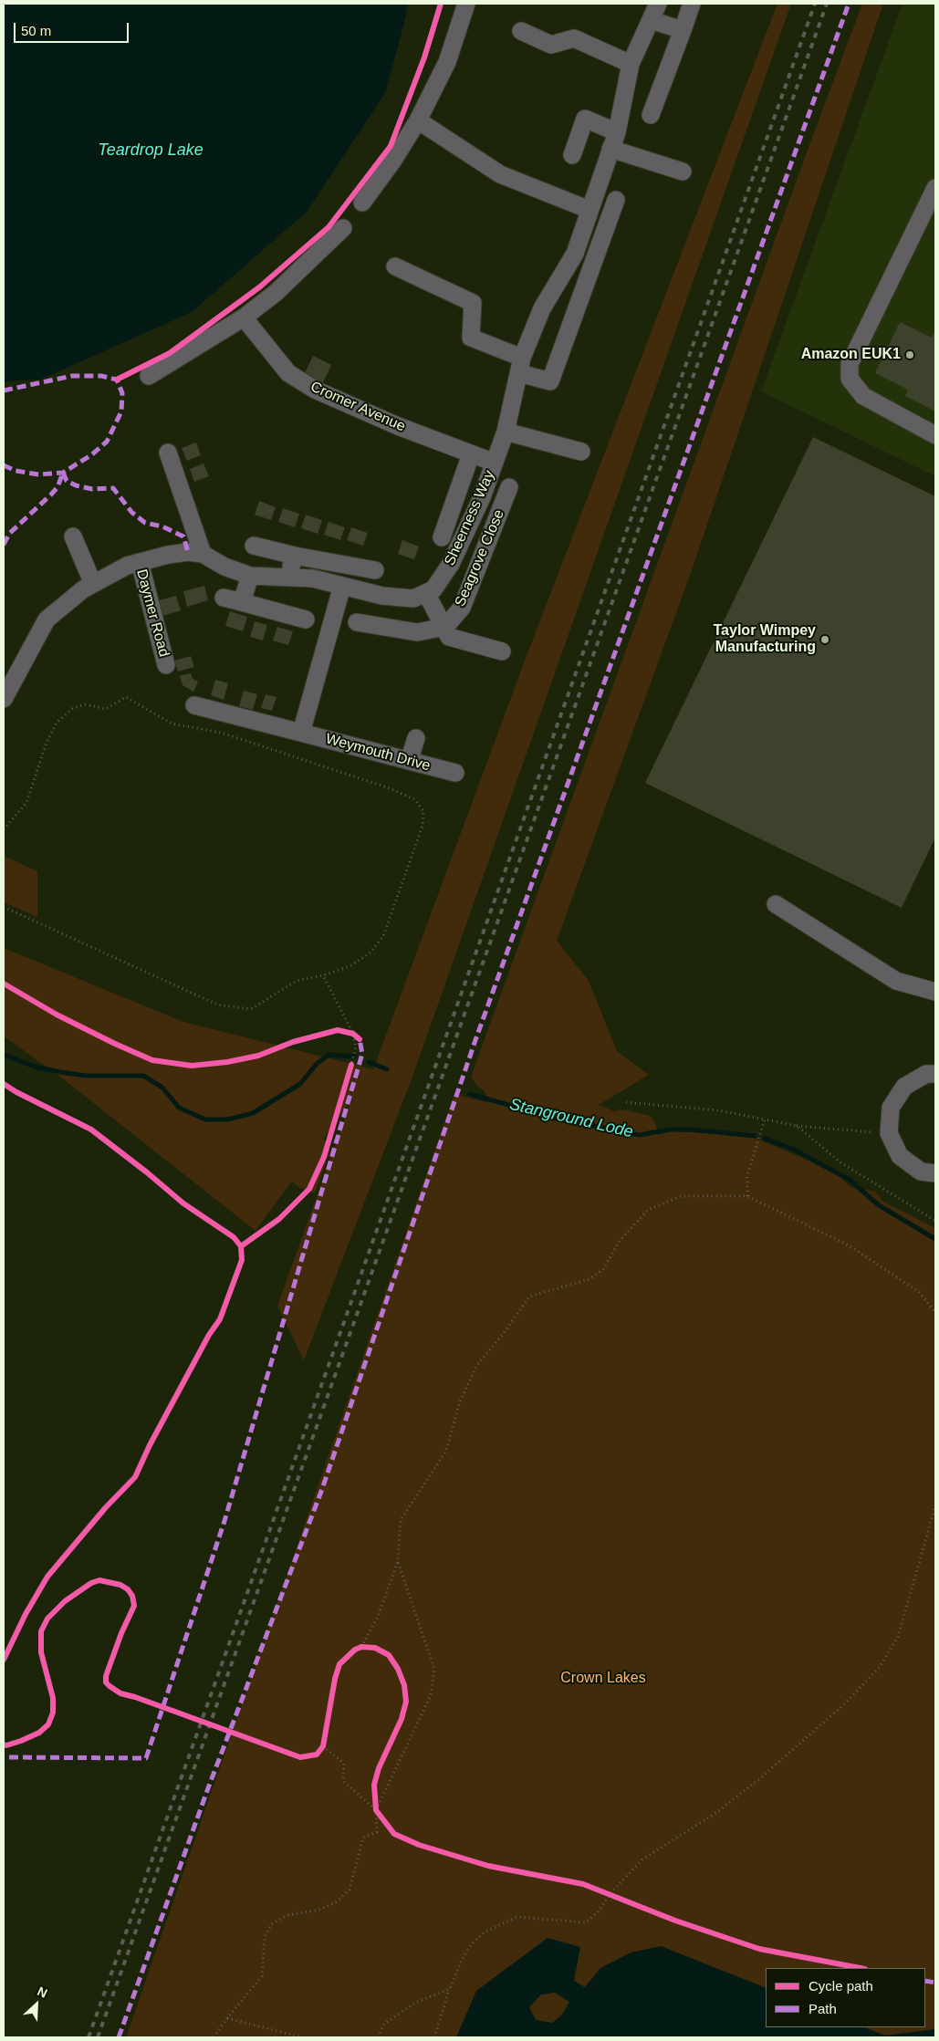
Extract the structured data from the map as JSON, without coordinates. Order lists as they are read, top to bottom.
{
  "streets": {
    "street": [
      "Cromer Avenue",
      "Sheerness Way",
      "Seagrove Close",
      "Daymer Road",
      "Weymouth Drive"
    ]
  },
  "crossings": [
    ["Cromer Avenue", "Sheerness Way"],
    ["Sheerness Way", "Seagrove Close"]
  ],
  "water": ["Teardrop Lake", "Stanground Lode"],
  "parks": ["Crown Lakes"],
  "places": ["Amazon EUK1", "Taylor Wimpey Manufacturing"],
  "legend": ["Cycle path", "Path"],
  "scale_bar": "50 m",
  "north": "top right"
}
